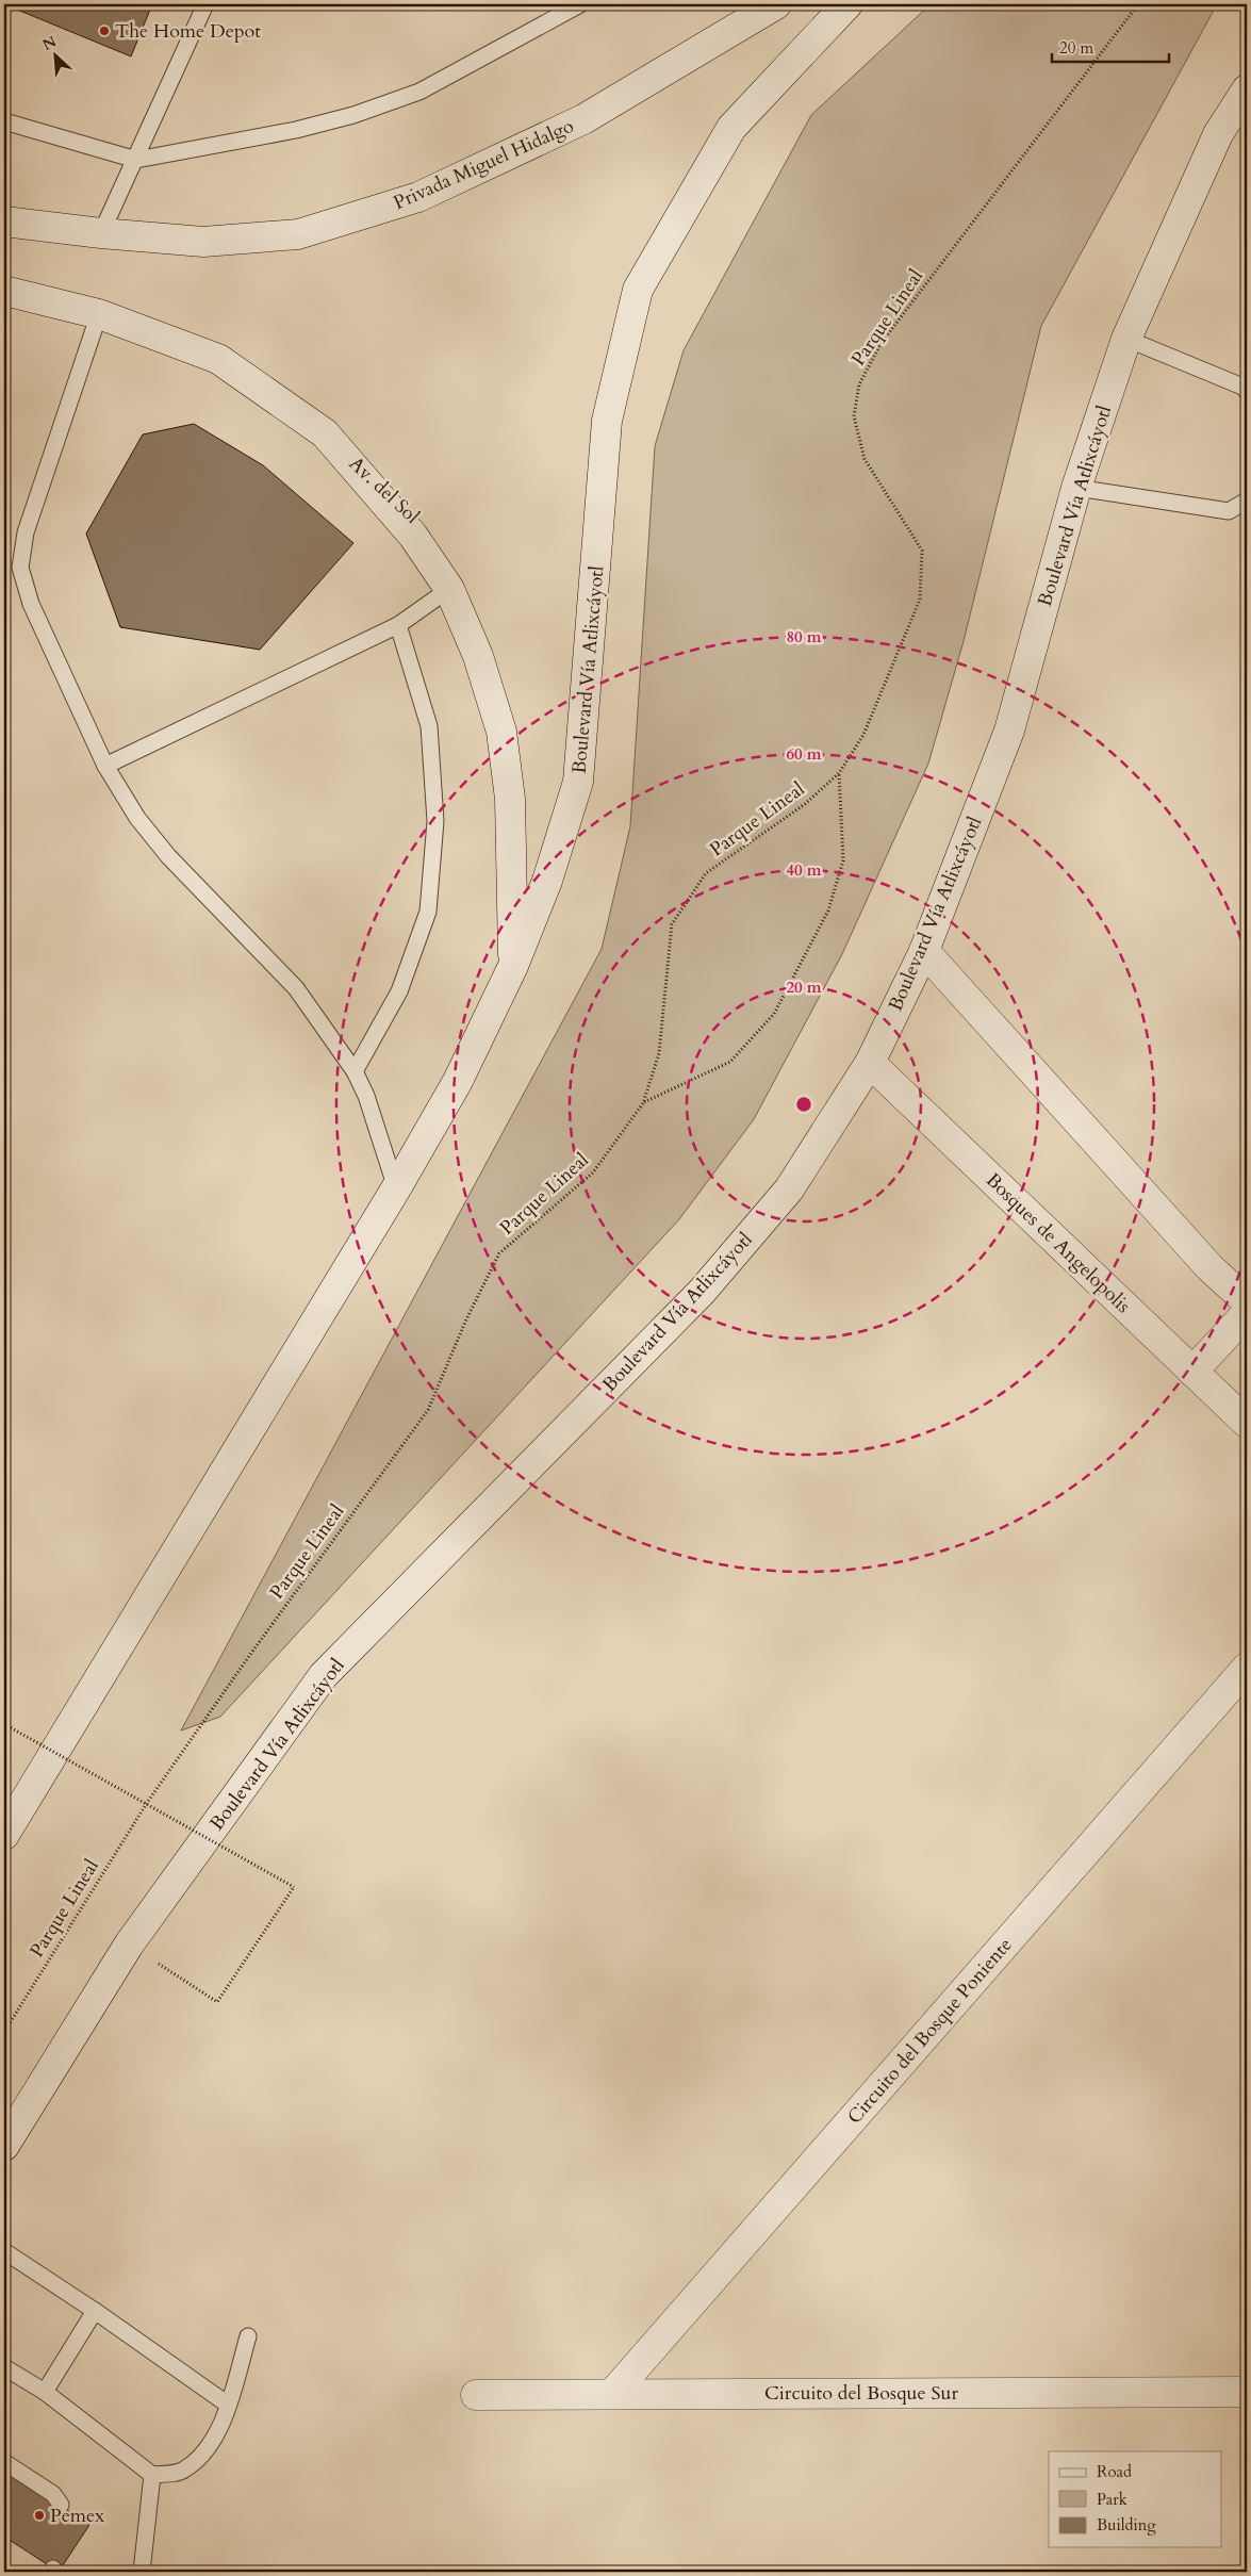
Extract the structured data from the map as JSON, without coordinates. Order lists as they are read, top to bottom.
{
  "streets": {
    "main road": [
      "Privada Miguel Hidalgo",
      "Boulevard Vía Atlixcáyotl",
      "Bosques de Angelopolis",
      "Circuito del Bosque Poniente",
      "Circuito del Bosque Sur"
    ],
    "path": ["Parque Lineal"]
  },
  "crossings": [
    ["Boulevard Vía Atlixcáyotl", "Bosques de Angelopolis"],
    ["Circuito del Bosque Poniente", "Circuito del Bosque Sur"]
  ],
  "places": ["The Home Depot", "Pemex"],
  "legend": ["Road", "Park", "Building"],
  "scale_bar": "20 m",
  "north": "top left",
  "rings": [
    "80 m",
    "60 m",
    "40 m",
    "20 m"
  ]
}
